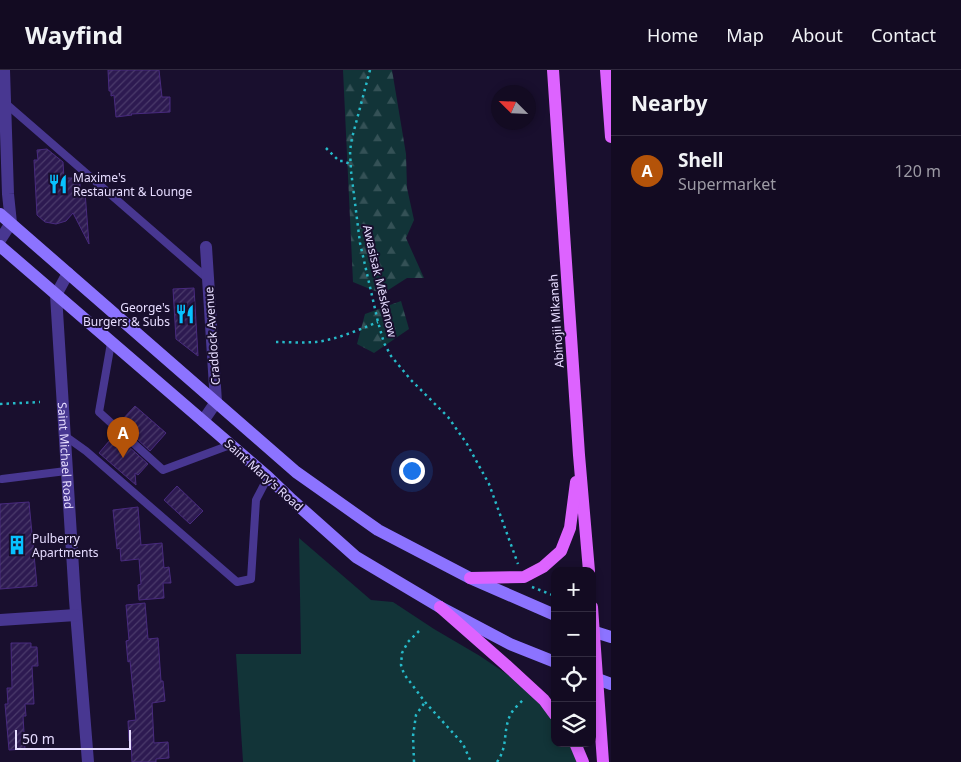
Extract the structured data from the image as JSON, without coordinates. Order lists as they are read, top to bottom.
{
  "streets": {
    "main road": ["Abinojii Mikanah", "Saint Mary's Road"],
    "street": ["Craddock Avenue", "Saint Michael Road"],
    "path": ["Awasisak Mēskanow"]
  },
  "crossings": [
    ["Craddock Avenue", "Saint Mary's Road"],
    ["Saint Michael Road", "Saint Mary's Road"]
  ],
  "places": {
    "restaurant": ["Maxime's Restaurant & Lounge", "George's Burgers & Subs"],
    "building": ["Pulberry Apartments"]
  },
  "scale_bar": "50 m",
  "north": "top left",
  "page": {
    "header": "Wayfind",
    "nav": [
      "Home",
      "Map",
      "About",
      "Contact"
    ],
    "heading": "Nearby",
    "list": [
      {
        "mark": "A",
        "name": "Shell",
        "note": "Supermarket",
        "value": "120 m"
      }
    ],
    "pins": "A",
    "map_buttons": ["+", "−"],
    "scale": "50 m"
  }
}
